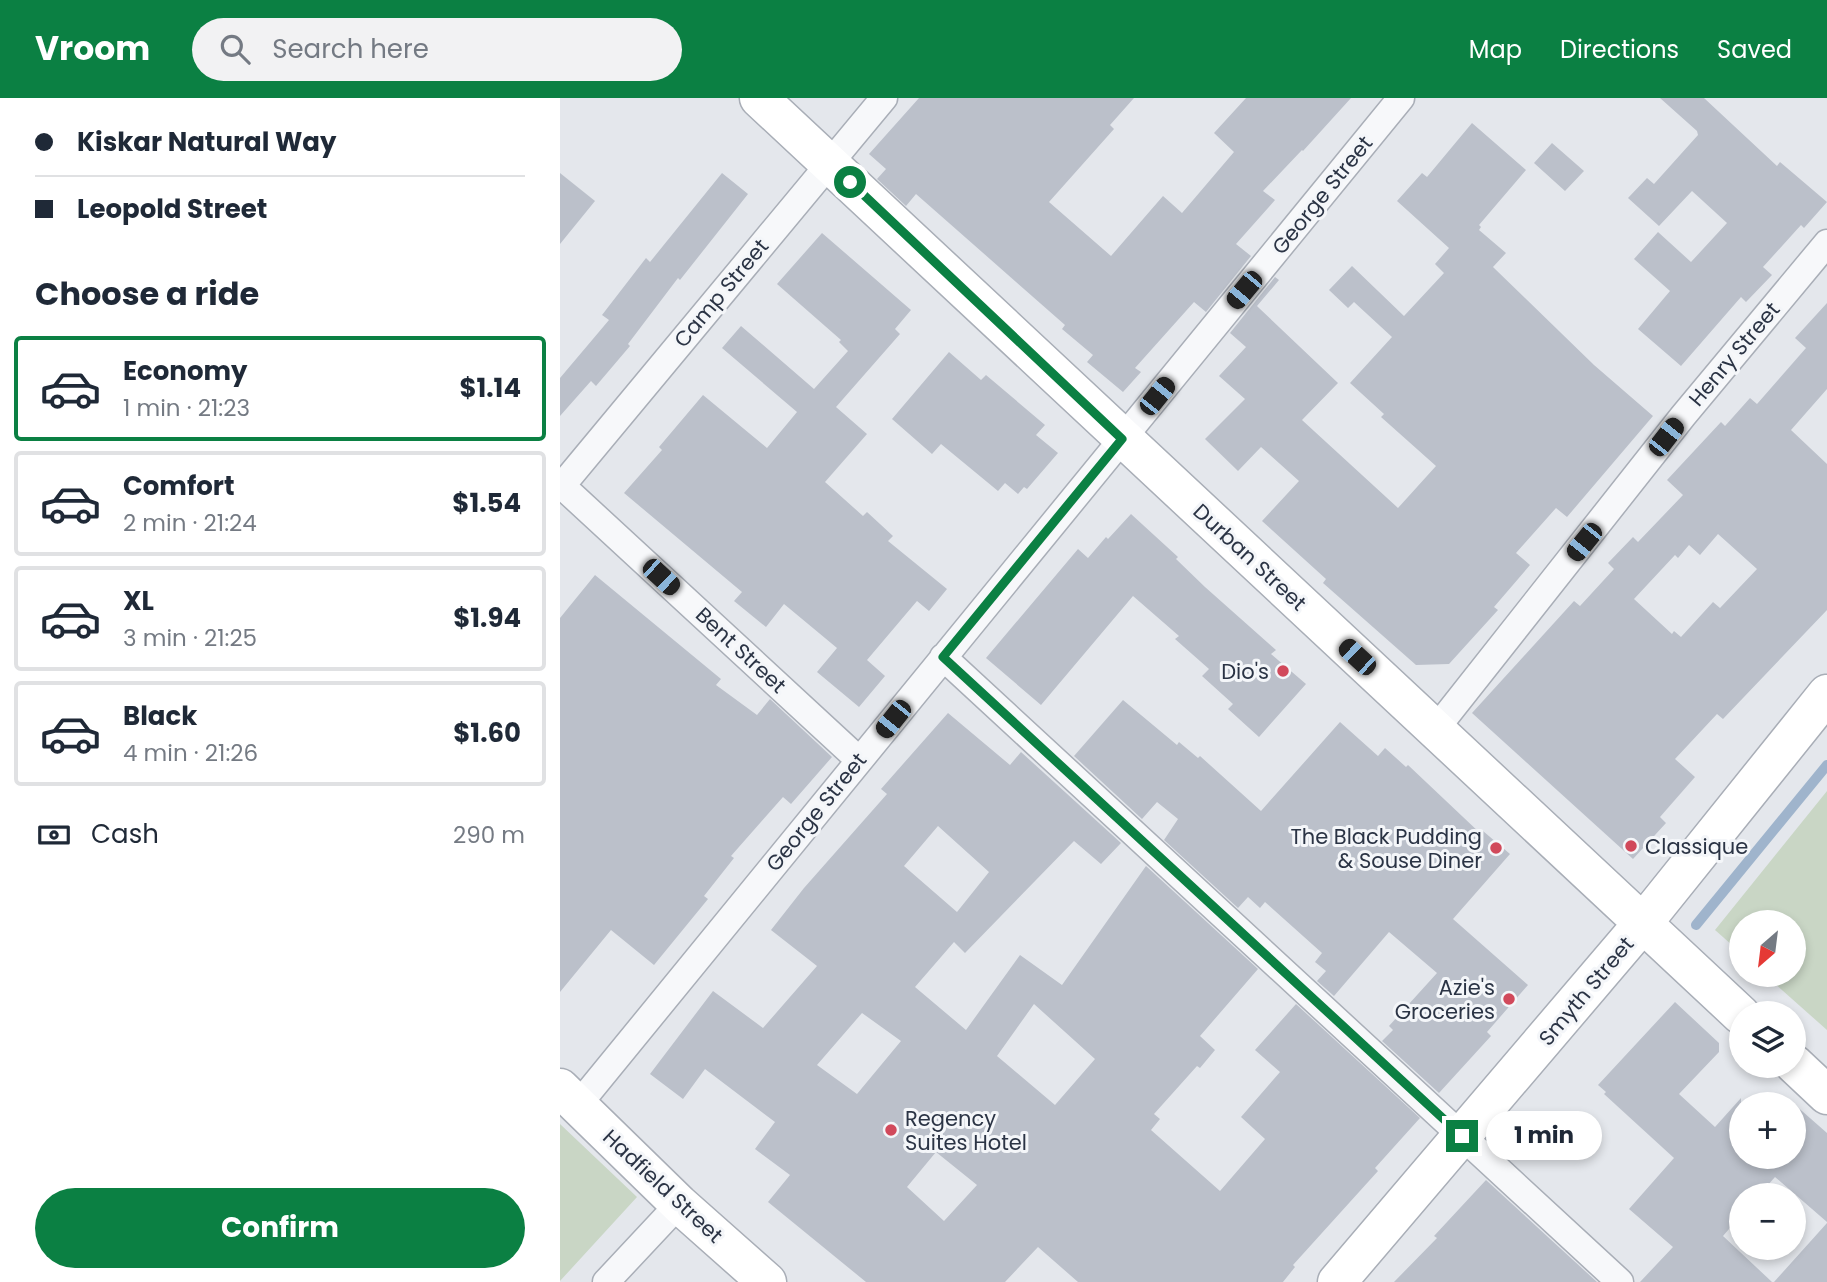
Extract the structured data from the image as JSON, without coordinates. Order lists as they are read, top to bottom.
{
  "streets": {
    "street": [
      "George Street",
      "Camp Street",
      "Henry Street",
      "Durban Street",
      "Bent Street",
      "Smyth Street",
      "Hadfield Street"
    ]
  },
  "crossings": [
    ["George Street", "Durban Street"],
    ["George Street", "Bent Street"],
    ["George Street", "Hadfield Street"],
    ["Camp Street", "Durban Street"],
    ["Camp Street", "Bent Street"],
    ["Henry Street", "Durban Street"],
    ["Durban Street", "Smyth Street"]
  ],
  "places": [
    "Dio's",
    "Classique",
    "The Black Pudding & Souse Diner",
    "Azie's Groceries",
    "Regency Suites Hotel"
  ],
  "north": "bottom left",
  "page": {
    "header": "Vroom",
    "search": "Search here",
    "nav": ["Map", "Directions", "Saved"],
    "banner": ["Kiskar Natural Way", "Leopold Street"],
    "heading": "Choose a ride",
    "list": [
      {
        "name": "Economy",
        "note": "1 min · 21:23",
        "value": "$1.14"
      },
      {
        "name": "Comfort",
        "note": "2 min · 21:24",
        "value": "$1.54"
      },
      {
        "name": "XL",
        "note": "3 min · 21:25",
        "value": "$1.94"
      },
      {
        "name": "Black",
        "note": "4 min · 21:26",
        "value": "$1.60"
      }
    ],
    "pay": ["Cash", "290 m"],
    "map_buttons": ["+", "−"],
    "bubble": "1 min",
    "buttons": "Confirm"
  }
}
